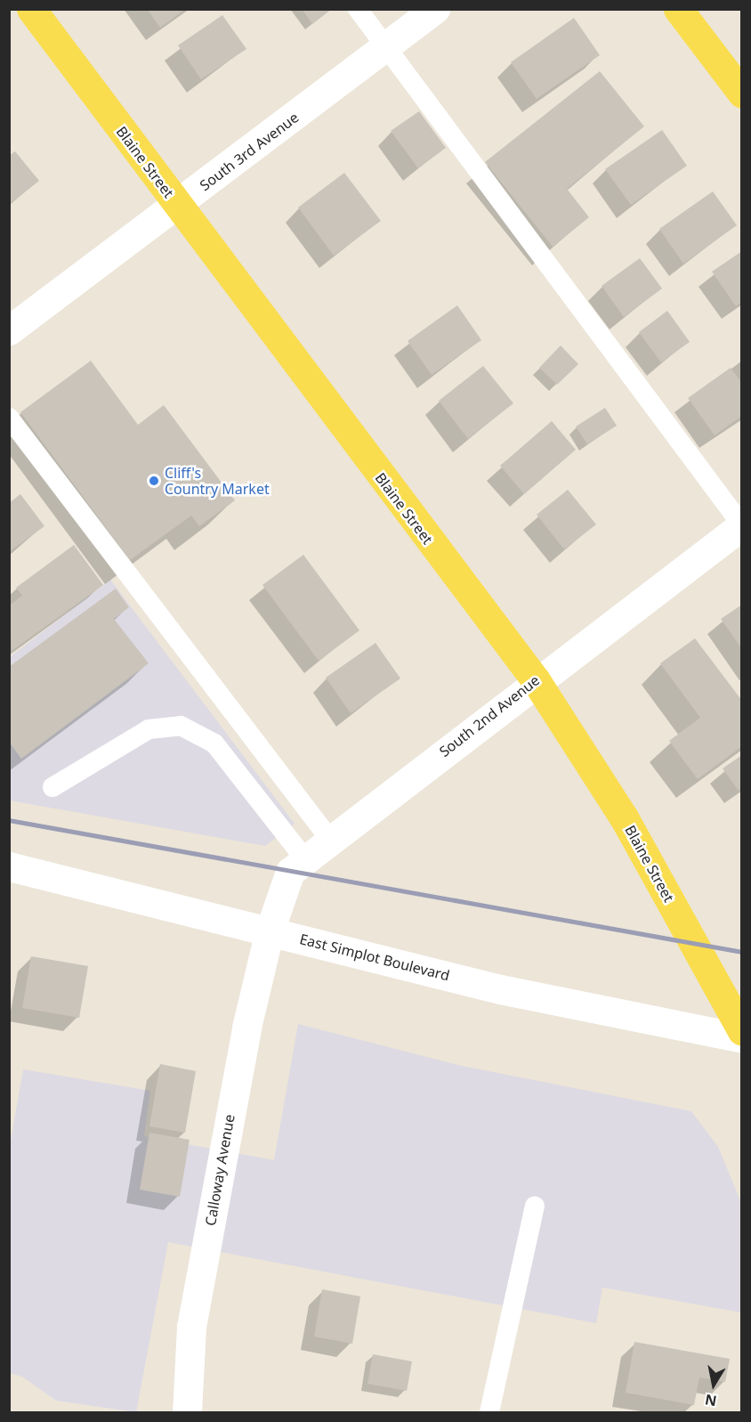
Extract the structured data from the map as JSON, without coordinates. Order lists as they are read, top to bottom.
{
  "streets": {
    "main road": ["Blaine Street"],
    "street": [
      "South 3rd Avenue",
      "South 2nd Avenue",
      "East Simplot Boulevard",
      "Calloway Avenue"
    ]
  },
  "crossings": [
    ["South 3rd Avenue", "Blaine Street"],
    ["Blaine Street", "South 2nd Avenue"],
    ["South 2nd Avenue", "East Simplot Boulevard"],
    ["South 2nd Avenue", "Calloway Avenue"],
    ["East Simplot Boulevard", "Calloway Avenue"]
  ],
  "places": ["Cliff's Country Market"],
  "north": "bottom"
}
